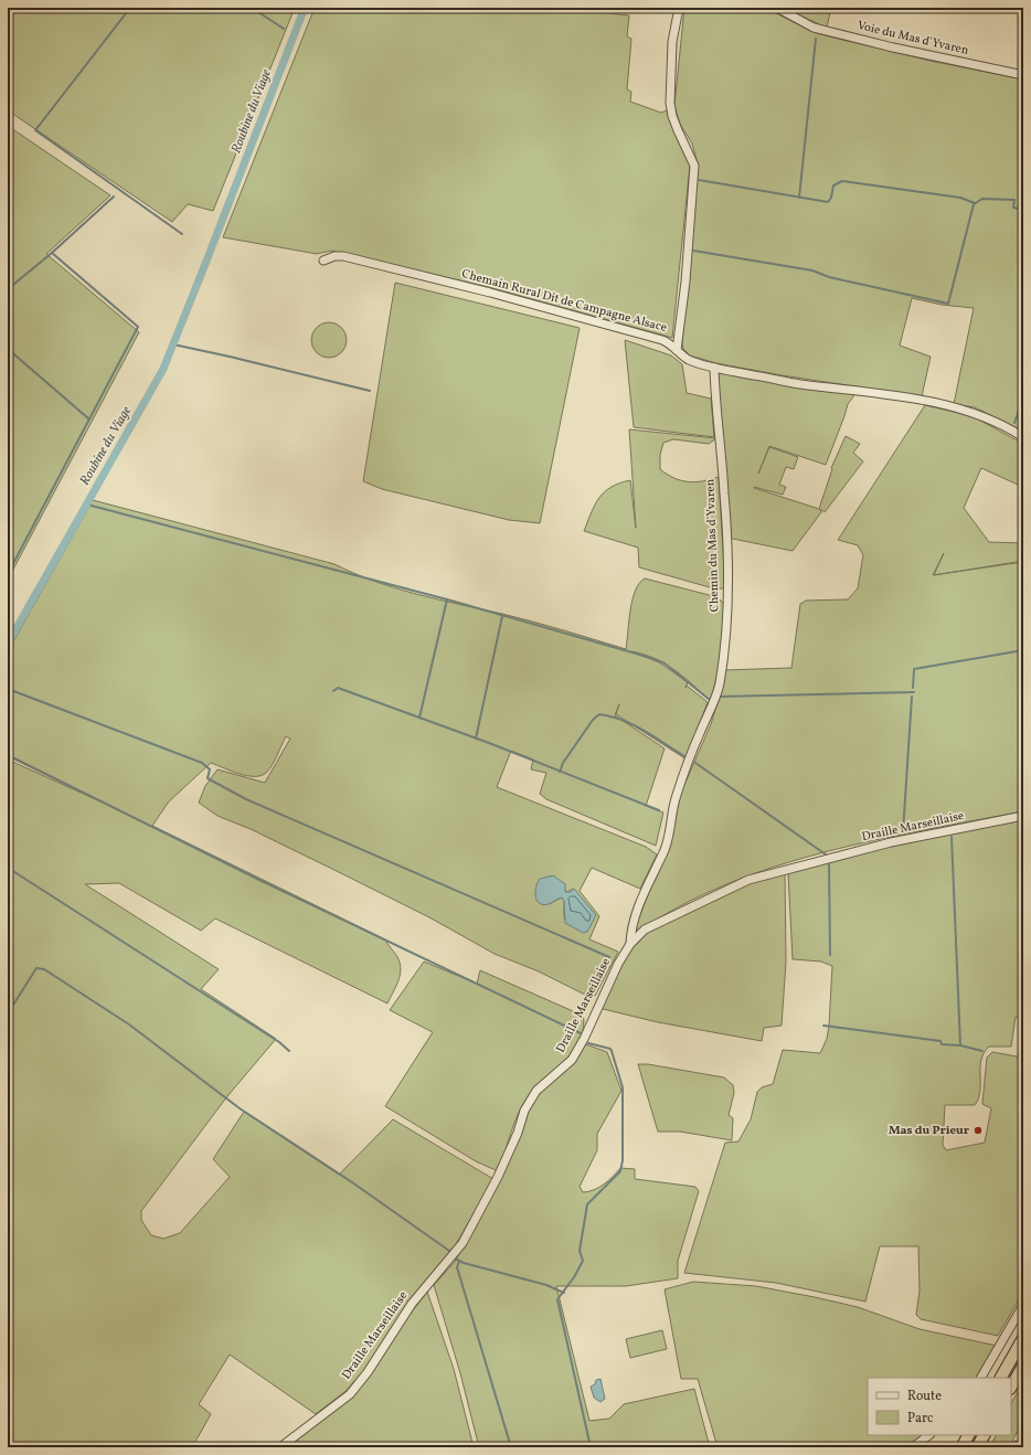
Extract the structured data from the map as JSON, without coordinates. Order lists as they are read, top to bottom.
{
  "streets": {
    "street": [
      "Voie du Mas d'Yvaren",
      "Chemain Rural Dit de Campagne Alsace",
      "Chemin du Mas d'Yvaren",
      "Draille Marseillaise"
    ]
  },
  "crossings": [
    ["Chemain Rural Dit de Campagne Alsace", "Chemin du Mas d'Yvaren"],
    ["Chemin du Mas d'Yvaren", "Draille Marseillaise"]
  ],
  "water": ["Roubine du Viage"],
  "places": ["Mas du Prieur"],
  "legend": ["Route", "Parc"]
}
